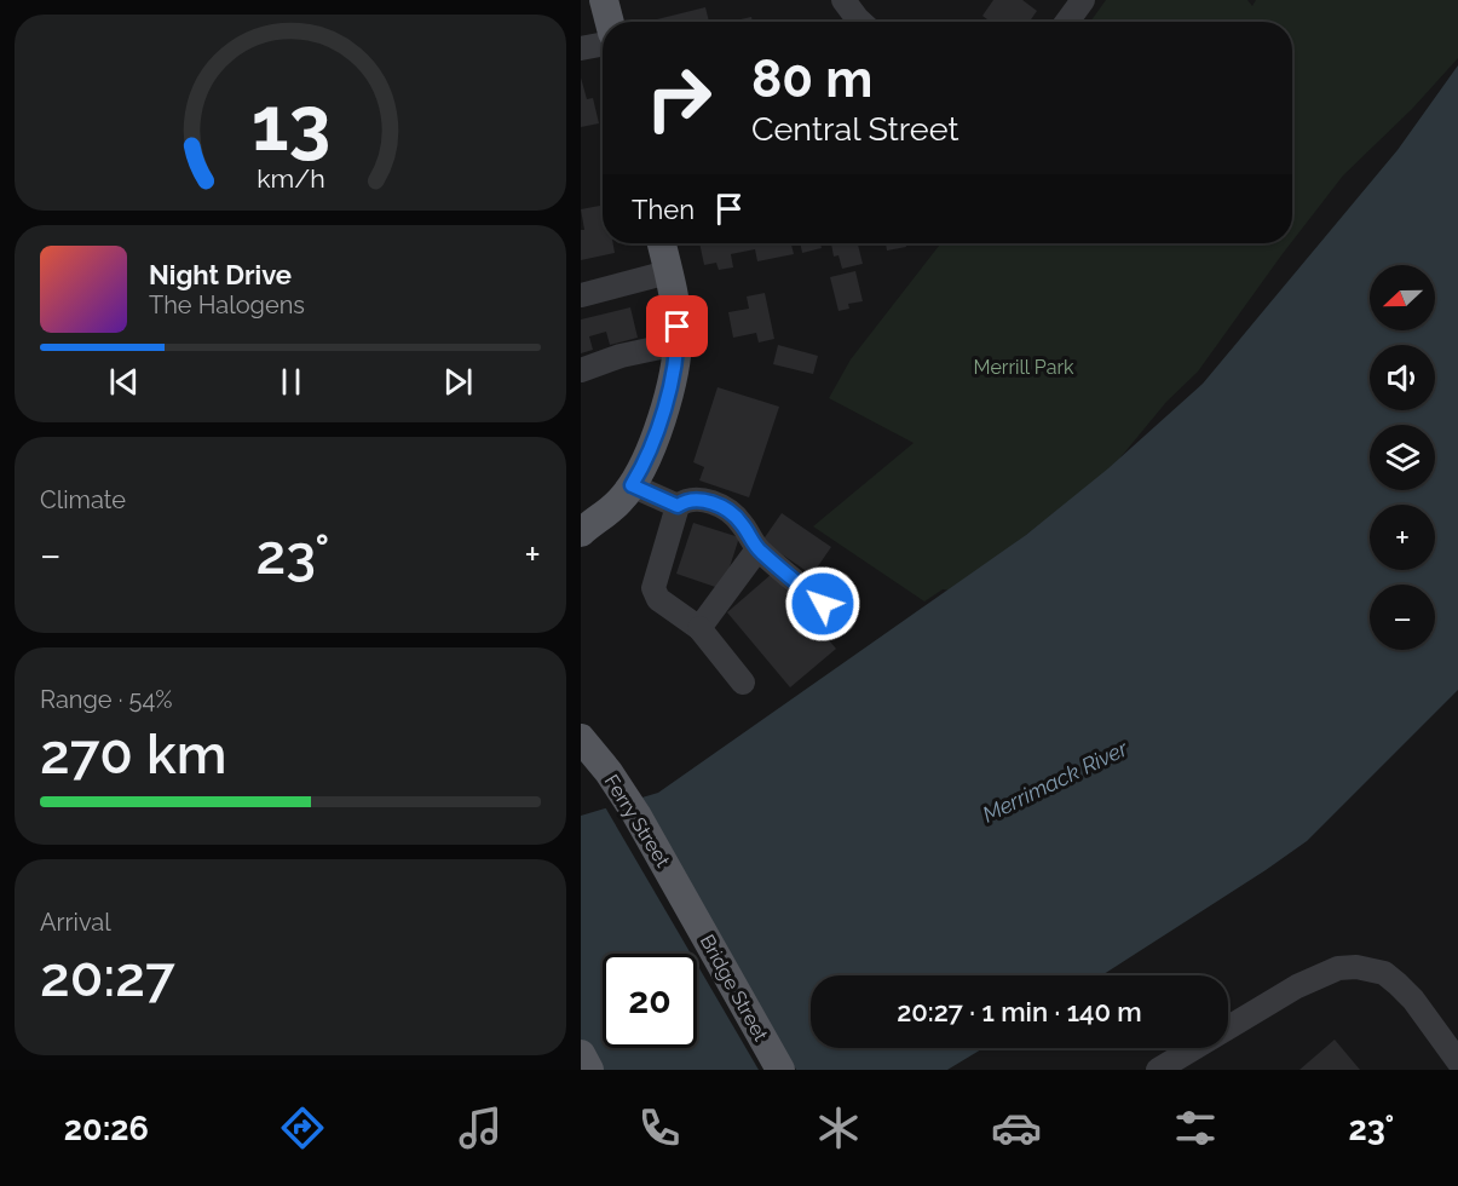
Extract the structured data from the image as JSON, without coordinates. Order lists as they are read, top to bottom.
{
  "streets": {
    "main road": ["Ferry Street", "Bridge Street"]
  },
  "crossings": [
    ["Ferry Street", "Bridge Street"]
  ],
  "water": ["Merrimack River"],
  "parks": ["Merrill Park"],
  "north": "left",
  "page": {
    "turn": ["80 m", "Central Street"],
    "then": "Then",
    "song": ["Night Drive", "The Halogens"],
    "map_buttons": ["+", "−"],
    "tile": [
      "Climate",
      ["Range · 54%", "270 km"],
      ["Arrival", "20:27"]
    ],
    "heat": ["−", "23°", "+"],
    "limit": "20",
    "trip": "20:27 · 1 min · 140 m",
    "tabs": ["20:26", "23°"],
    "gauge": ["13", "km/h"]
  }
}
